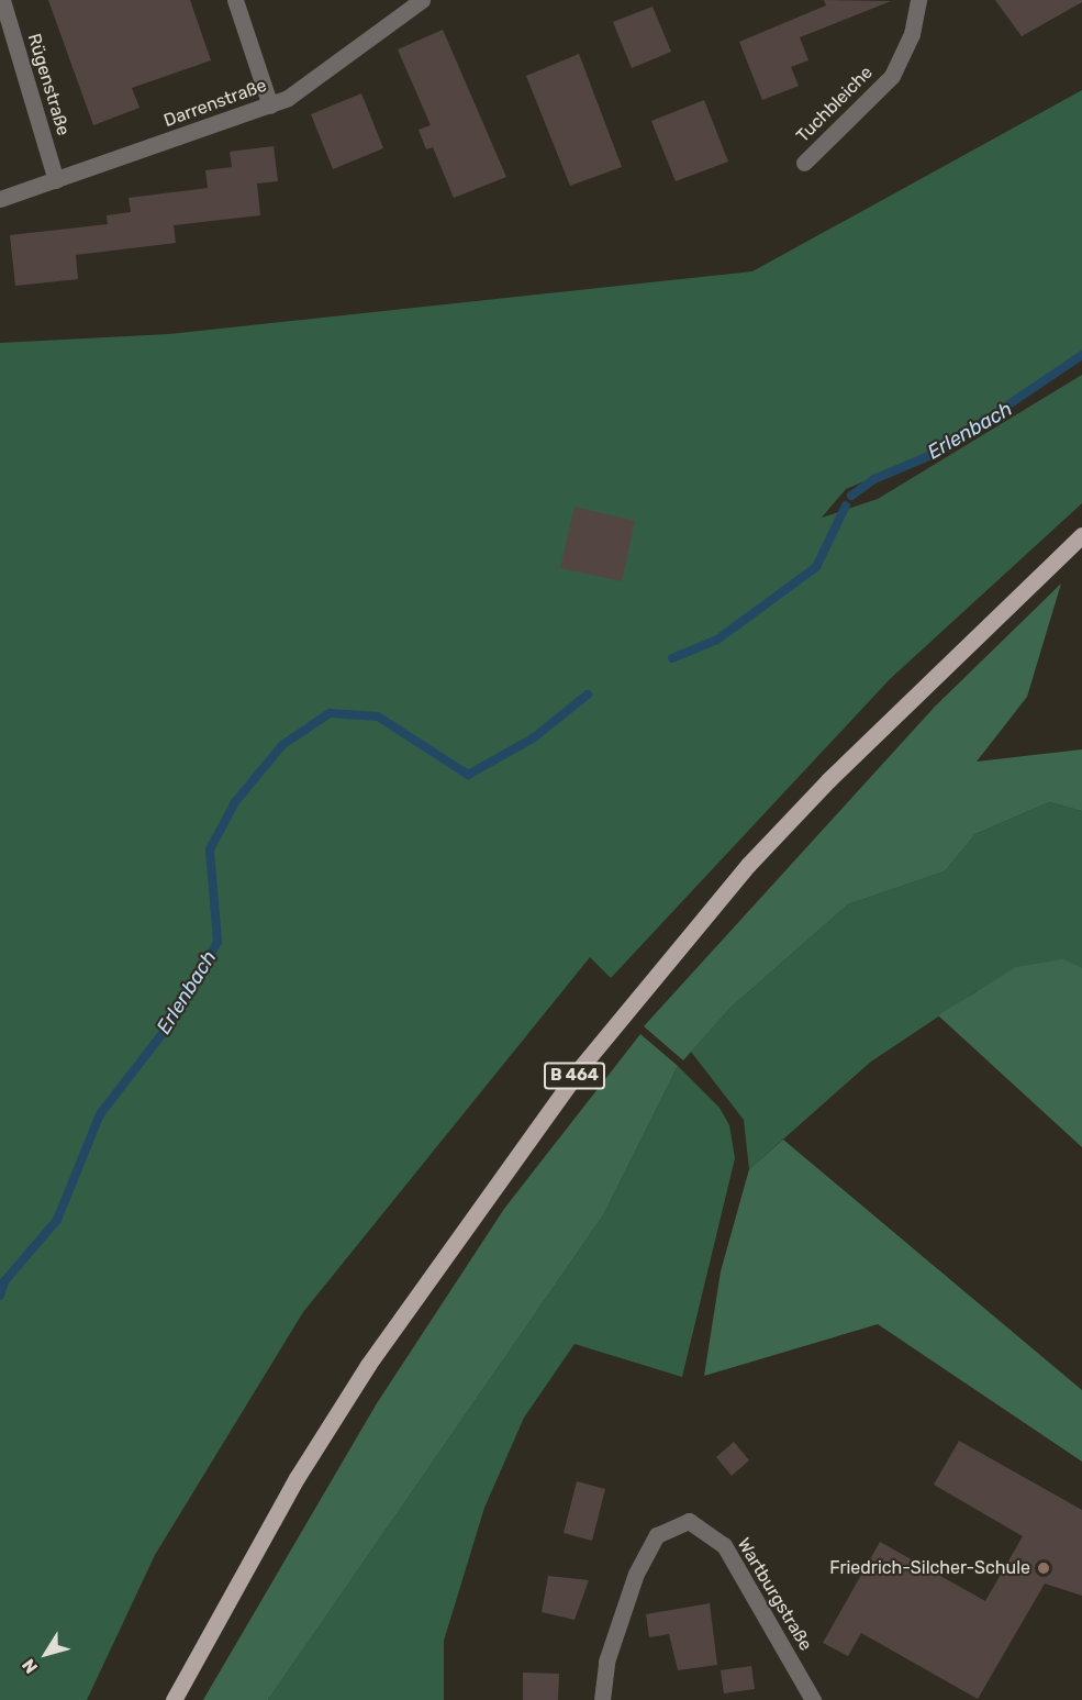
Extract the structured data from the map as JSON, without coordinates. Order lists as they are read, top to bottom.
{
  "streets": {
    "main road": ["B 464"],
    "street": [
      "Rügenstraße",
      "Darrenstraße",
      "Tuchbleiche",
      "Wartburgstraße"
    ]
  },
  "crossings": [
    ["Rügenstraße", "Darrenstraße"]
  ],
  "water": ["Erlenbach"],
  "places": ["Friedrich-Silcher-Schule"],
  "north": "bottom left"
}
